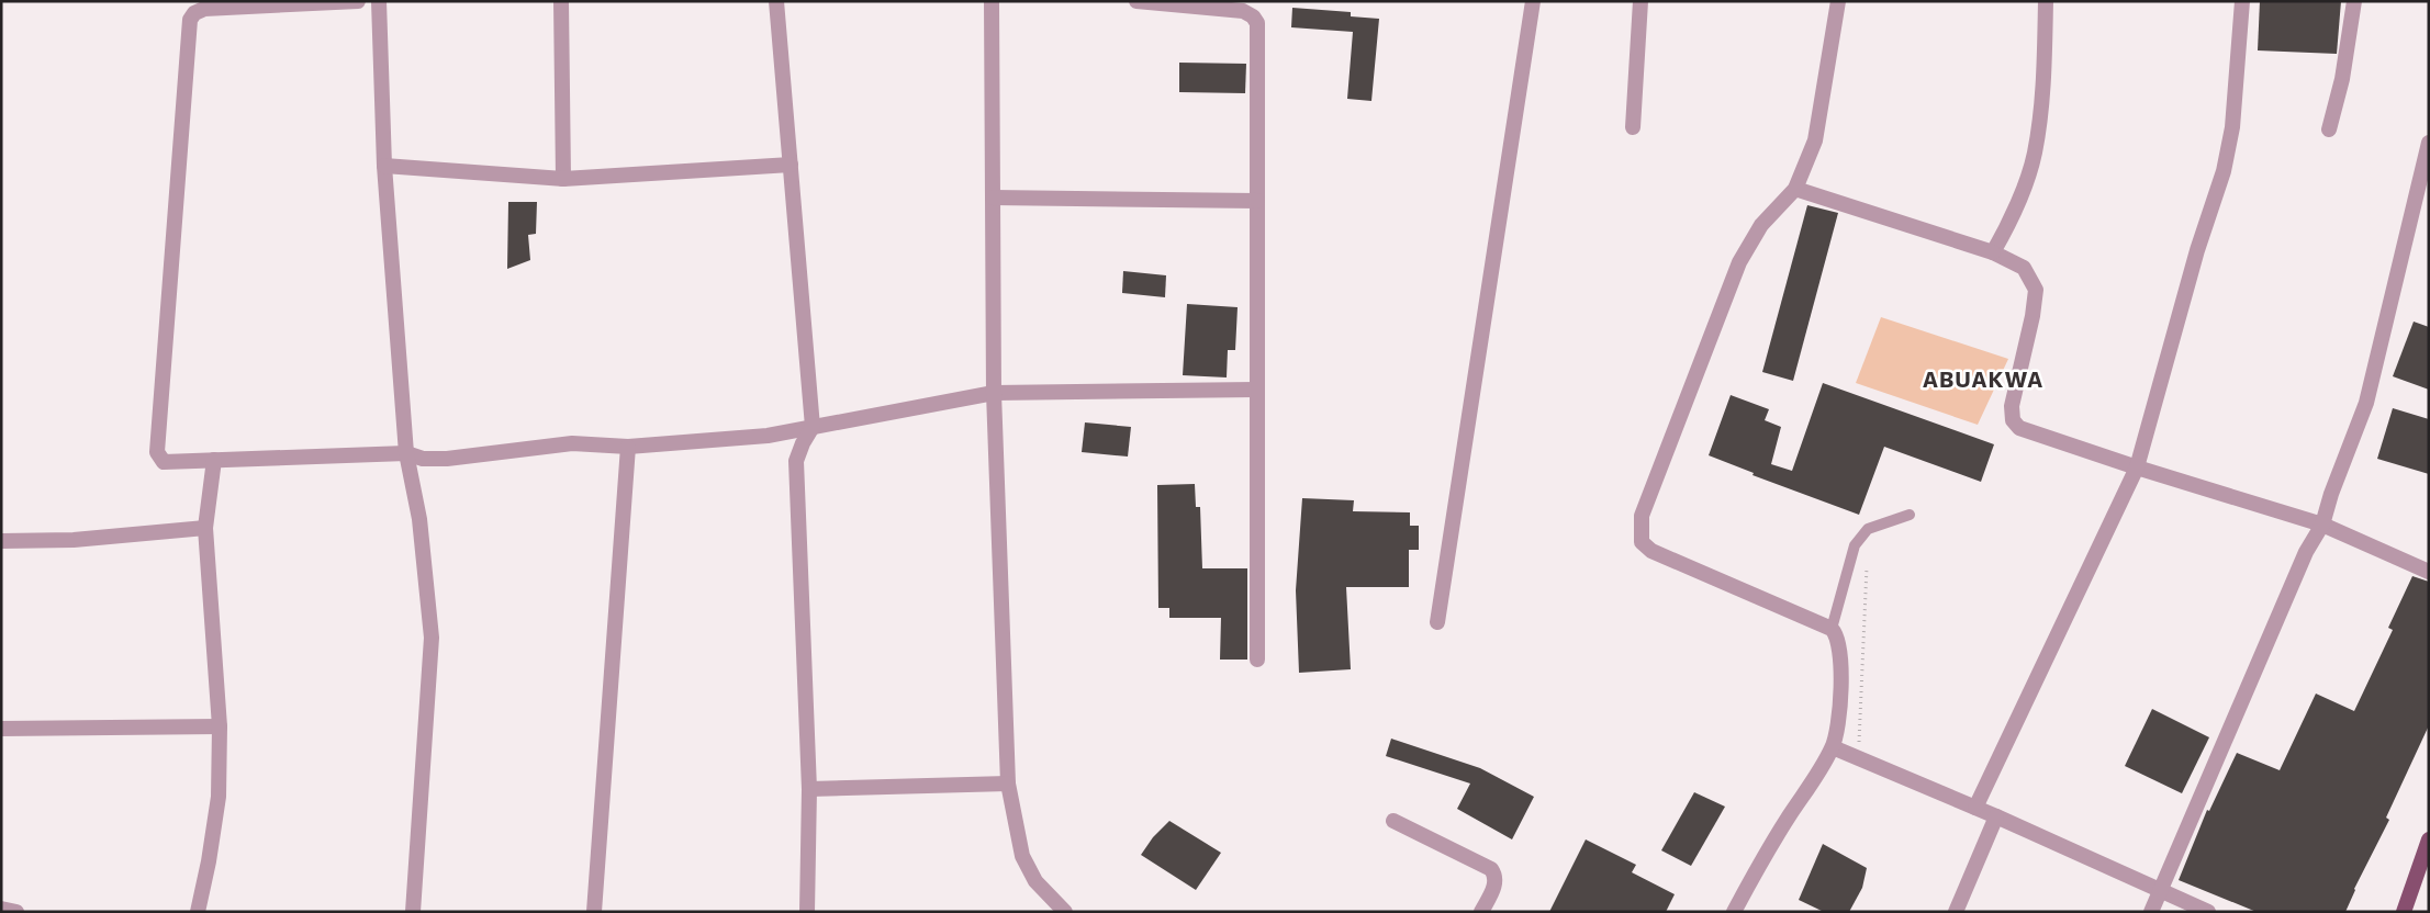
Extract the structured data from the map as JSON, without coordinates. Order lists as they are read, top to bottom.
{
  "districts": ["ABUAKWA"]
}
